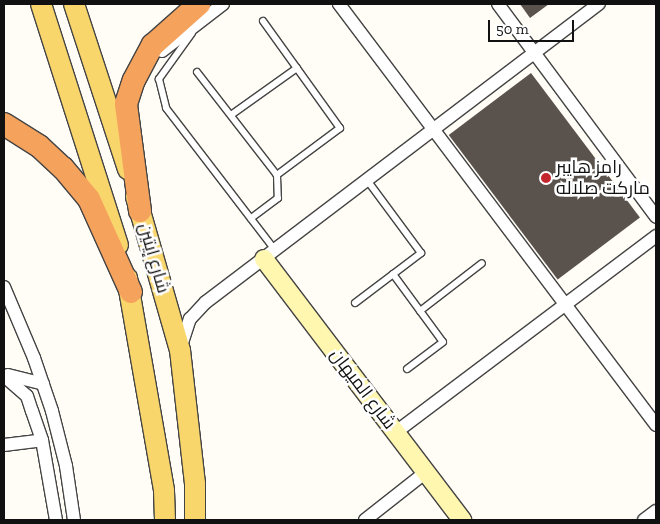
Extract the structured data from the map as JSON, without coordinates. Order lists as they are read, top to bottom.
{
  "streets": {
    "main road": ["شارع إيتين"],
    "street": ["شارع الميهان"]
  },
  "places": ["رامز هايبر ماركت صلاله"],
  "scale_bar": "50 m"
}
